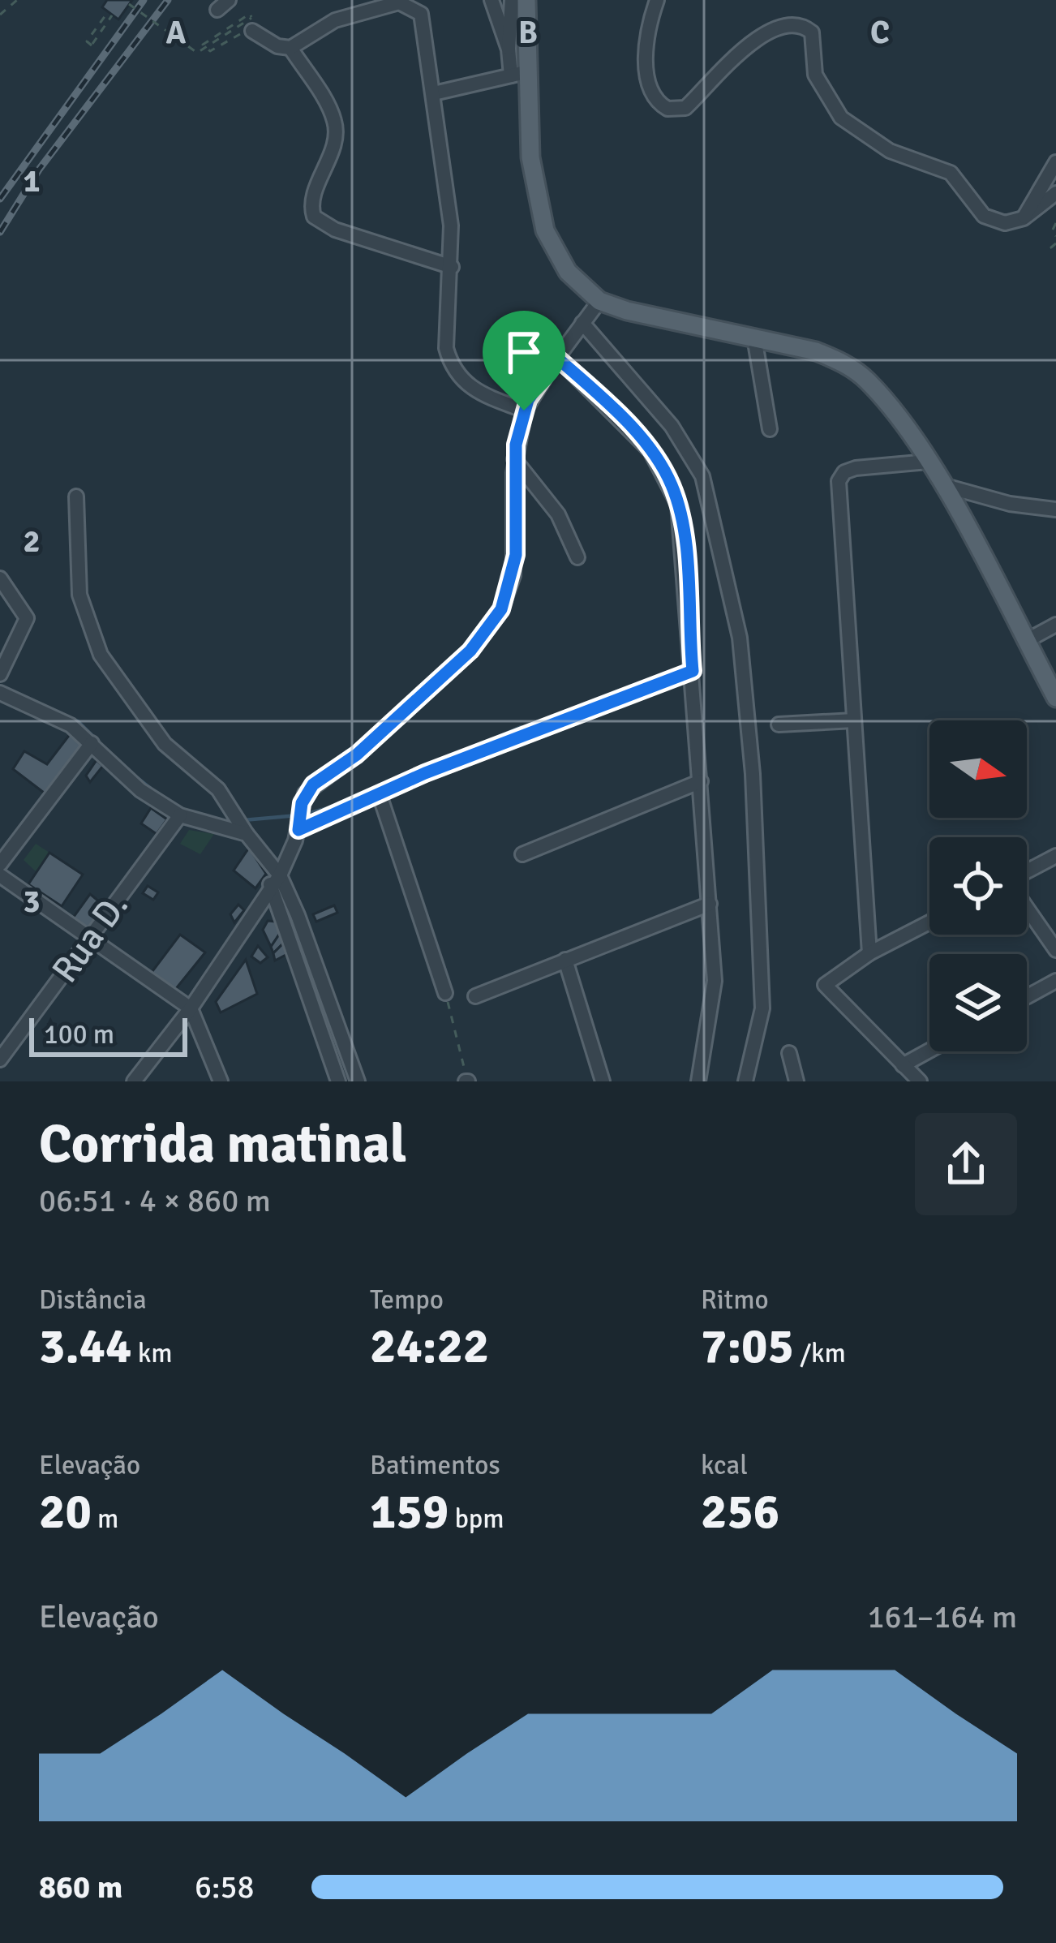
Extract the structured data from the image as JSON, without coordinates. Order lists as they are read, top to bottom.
{
  "streets": {
    "street": ["Rua D."]
  },
  "scale_bar": "100 m",
  "north": "right",
  "page": {
    "scale": "100 m",
    "heading": ["Corrida matinal", "06:51 · 4 × 860 m"],
    "stats": [
      ["Distância", "3.44 km"],
      ["Tempo", "24:22"],
      ["Ritmo", "7:05 /km"],
      ["Elevação", "20 m"],
      ["Batimentos", "159 bpm"],
      ["kcal", "256"]
    ],
    "chart": ["Elevação", "161–164 m"],
    "list": [
      {
        "name": "860 m",
        "note": "6:58"
      }
    ]
  },
  "grid": {
    "columns": ["A", "B", "C"],
    "rows": ["1", "2", "3"]
  }
}
